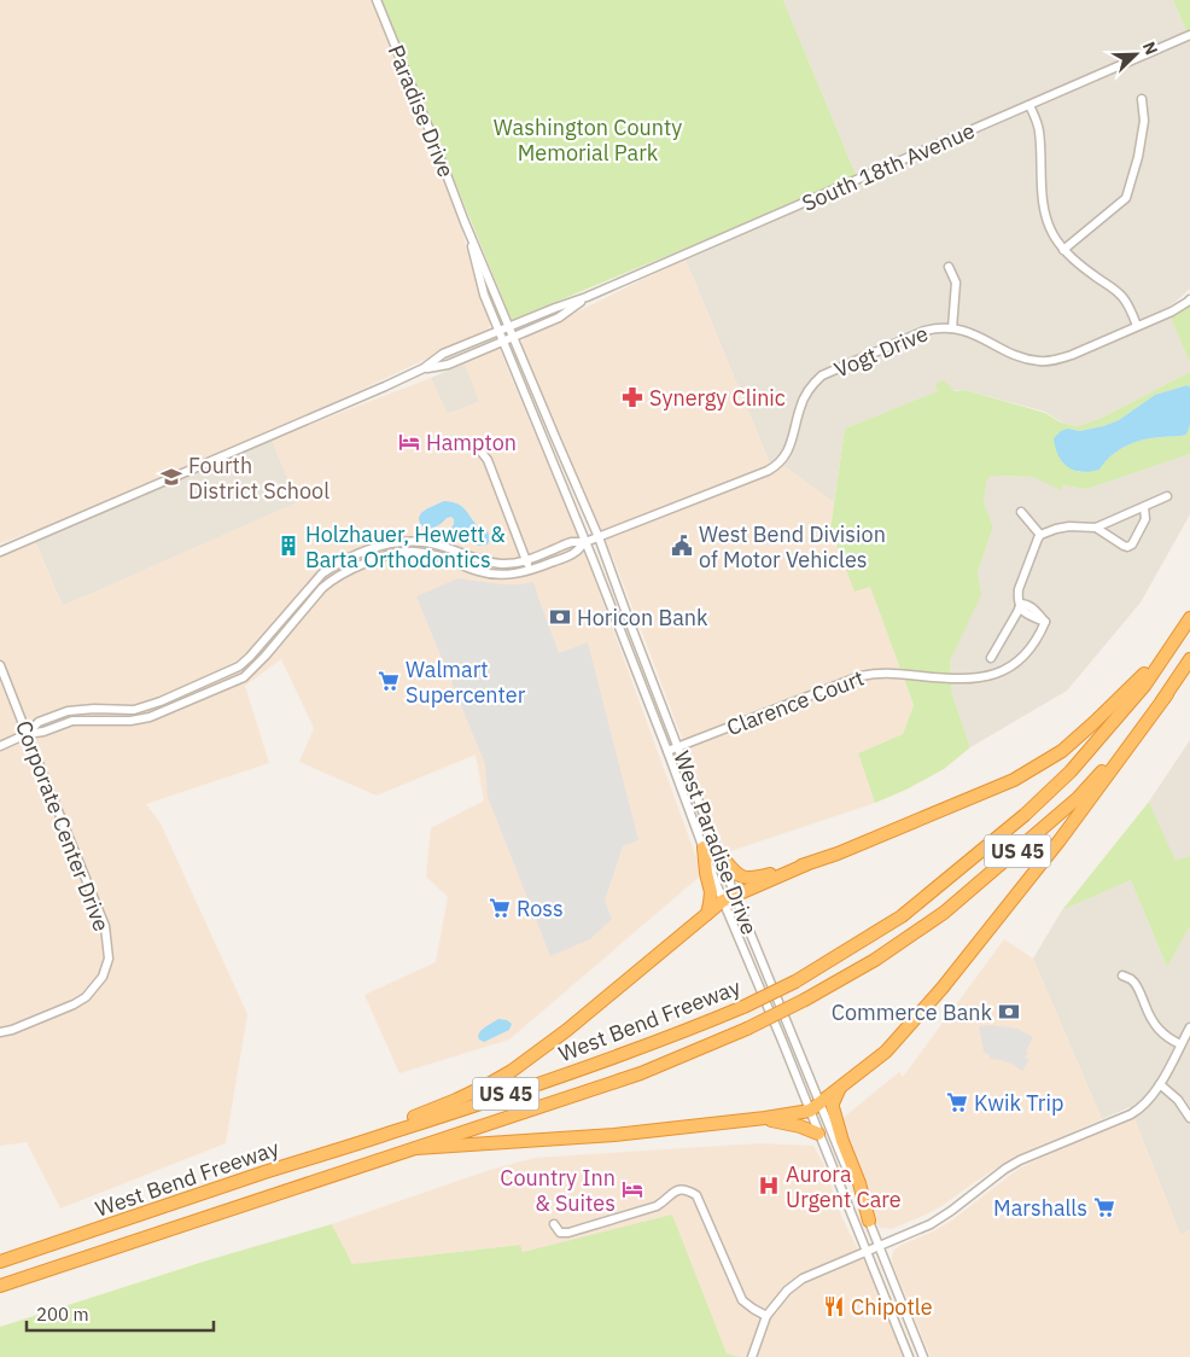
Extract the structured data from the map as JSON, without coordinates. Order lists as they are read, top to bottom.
{
  "streets": {
    "highway": ["US 45", "West Bend Freeway"],
    "street": [
      "Paradise Drive",
      "South 18th Avenue",
      "Vogt Drive",
      "Clarence Court",
      "Corporate Center Drive",
      "West Paradise Drive"
    ]
  },
  "crossings": [
    ["Paradise Drive", "South 18th Avenue"],
    ["Paradise Drive", "West Paradise Drive"],
    ["South 18th Avenue", "West Paradise Drive"],
    ["Vogt Drive", "West Paradise Drive"],
    ["Clarence Court", "West Paradise Drive"]
  ],
  "parks": ["Washington County Memorial Park"],
  "places": {
    "pharmacy": ["Synergy Clinic"],
    "hotel": ["Hampton", "Country Inn & Suites"],
    "school or university": ["Fourth District School"],
    "building": ["Holzhauer, Hewett & Barta Orthodontics"],
    "public building": ["West Bend Division of Motor Vehicles"],
    "bank": ["Horicon Bank", "Commerce Bank"],
    "supermarket": [
      "Walmart Supercenter",
      "Ross",
      "Kwik Trip",
      "Marshalls"
    ],
    "hospital": ["Aurora Urgent Care"],
    "restaurant": ["Chipotle"]
  },
  "scale_bar": "200 m",
  "north": "top right"
}
